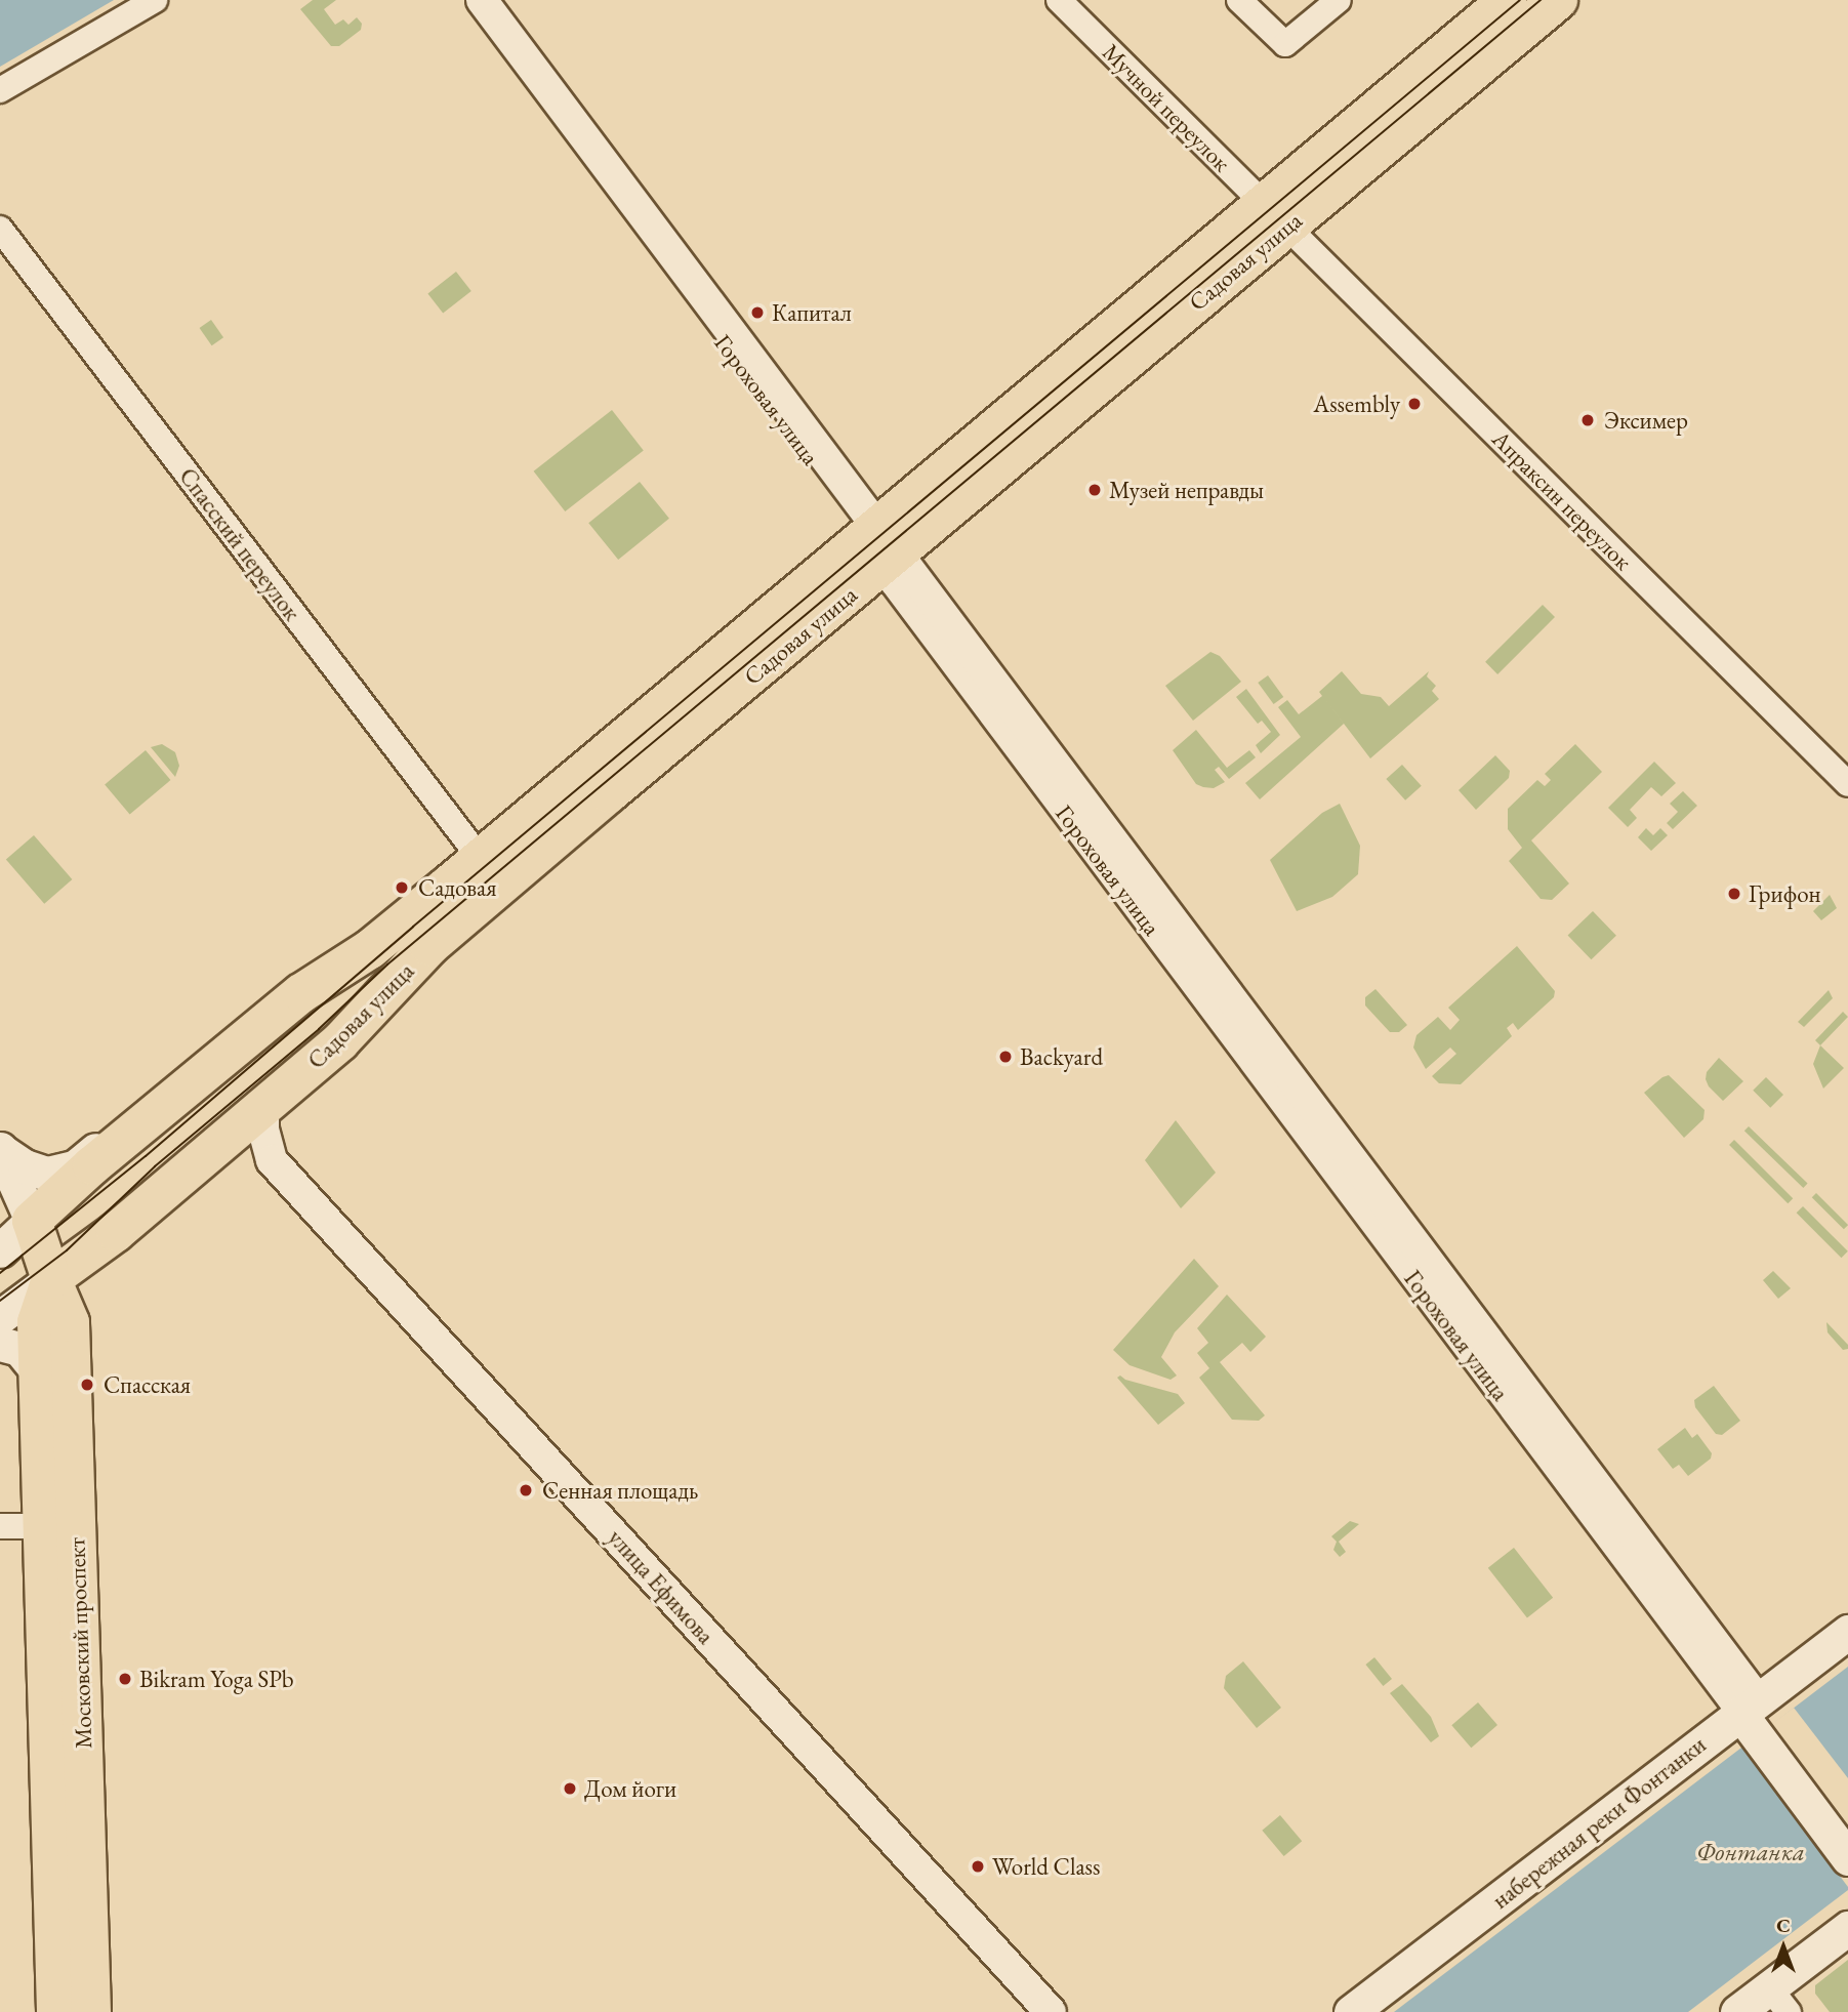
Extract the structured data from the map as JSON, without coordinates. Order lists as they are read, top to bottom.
{
  "streets": {
    "main road": ["Садовая улица", "Московский проспект", "набережная реки Фонтанки"],
    "street": [
      "Мучной переулок",
      "Гороховая улица",
      "Апраксин переулок",
      "Спасский переулок",
      "улица Ефимова"
    ]
  },
  "crossings": [
    ["Мучной переулок", "Садовая улица"],
    ["Мучной переулок", "Апраксин переулок"],
    ["Садовая улица", "Гороховая улица"],
    ["Садовая улица", "Апраксин переулок"],
    ["Садовая улица", "Спасский переулок"],
    ["Садовая улица", "улица Ефимова"],
    ["Садовая улица", "Московский проспект"],
    ["Гороховая улица", "набережная реки Фонтанки"]
  ],
  "water": ["Фонтанка"],
  "places": [
    "Капитал",
    "Assembly",
    "Эксимер",
    "Музей неправды",
    "Садовая",
    "Грифон",
    "Backyard",
    "Спасская",
    "Сенная площадь",
    "Bikram Yoga SPb",
    "Дом йоги",
    "World Class"
  ],
  "north": "top"
}
